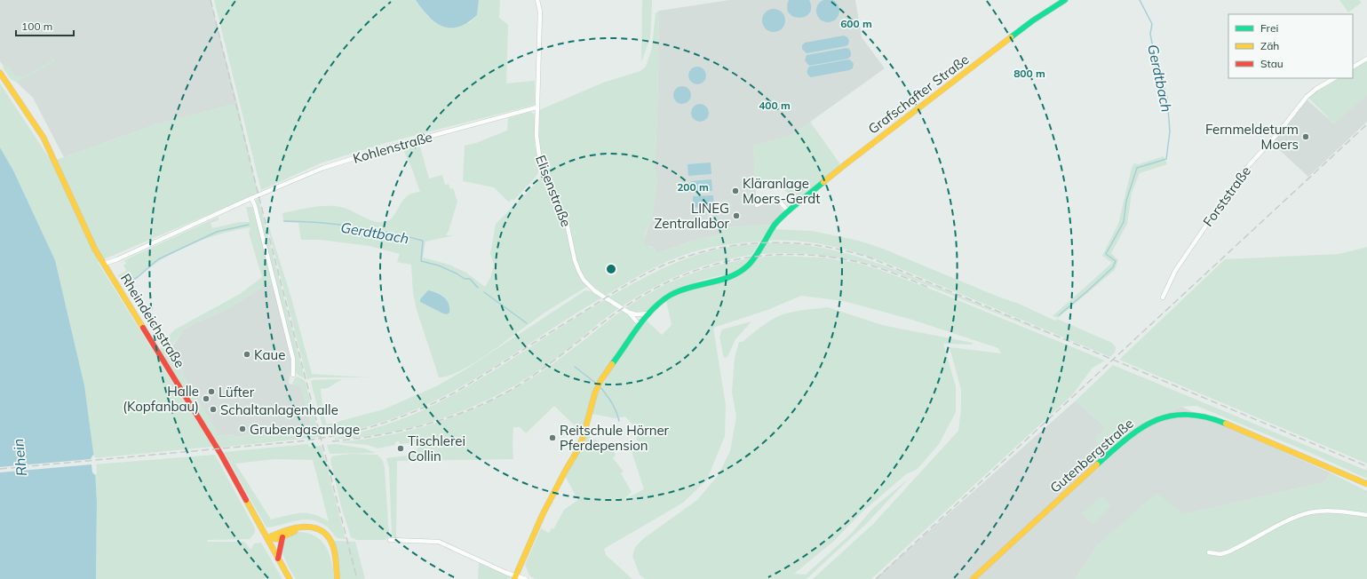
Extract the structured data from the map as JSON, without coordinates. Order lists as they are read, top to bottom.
{
  "streets": {
    "main road": ["Grafschafter Straße", "Rheindeichstraße", "Gutenbergstraße"],
    "street": ["Kohlenstraße", "Elisenstraße", "Forststraße"]
  },
  "crossings": [
    ["Grafschafter Straße", "Elisenstraße"],
    ["Kohlenstraße", "Elisenstraße"],
    ["Kohlenstraße", "Rheindeichstraße"]
  ],
  "water": ["Gerdtbach", "Rhein"],
  "places": [
    "Fernmeldeturm Moers",
    "Kläranlage Moers-Gerdt",
    "LINEG Zentrallabor",
    "Kaue",
    "Lüfter",
    "Halle (Kopfanbau)",
    "Schaltanlagenhalle",
    "Grubengasanlage",
    "Reitschule Hörner Pferdepension",
    "Tischlerei Collin"
  ],
  "legend": ["Frei", "Zäh", "Stau"],
  "scale_bar": "100 m",
  "rings": [
    "600 m",
    "800 m",
    "400 m",
    "200 m"
  ]
}
